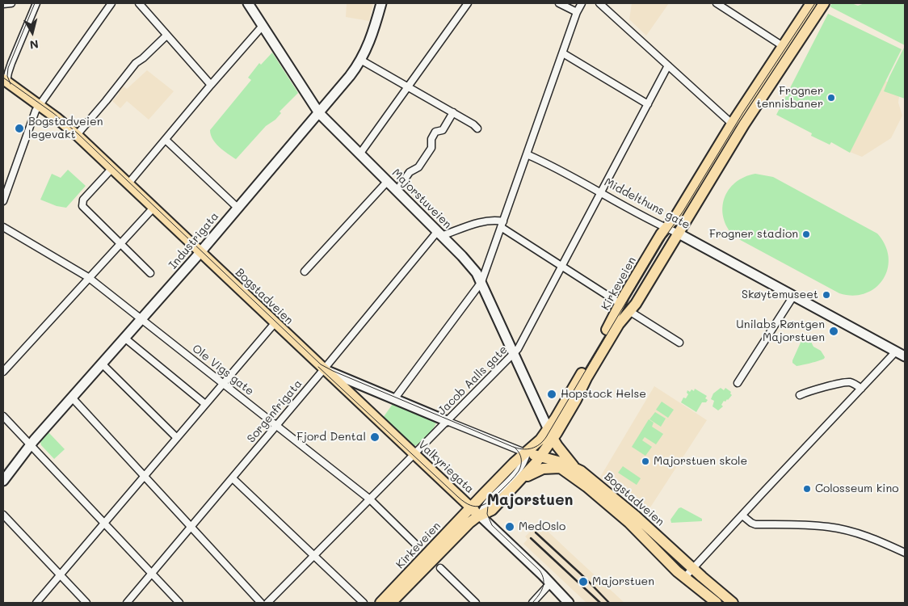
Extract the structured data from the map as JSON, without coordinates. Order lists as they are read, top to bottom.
{
  "streets": {
    "main road": [
      "Majorstuveien",
      "Kirkeveien",
      "Bogstadveien",
      "Valkyriegata"
    ],
    "street": [
      "Middelthuns gate",
      "Industrigata",
      "Ole Vigs gate",
      "Jacob Aalls gate",
      "Sorgenfrigata"
    ]
  },
  "crossings": [
    ["Majorstuveien", "Industrigata"],
    ["Majorstuveien", "Kirkeveien"],
    ["Majorstuveien", "Bogstadveien"],
    ["Majorstuveien", "Jacob Aalls gate"],
    ["Majorstuveien", "Sorgenfrigata"],
    ["Middelthuns gate", "Kirkeveien"],
    ["Middelthuns gate", "Jacob Aalls gate"],
    ["Industrigata", "Bogstadveien"],
    ["Industrigata", "Ole Vigs gate"],
    ["Kirkeveien", "Bogstadveien"],
    ["Kirkeveien", "Valkyriegata"],
    ["Bogstadveien", "Jacob Aalls gate"],
    ["Bogstadveien", "Sorgenfrigata"],
    ["Bogstadveien", "Valkyriegata"],
    ["Ole Vigs gate", "Jacob Aalls gate"],
    ["Ole Vigs gate", "Sorgenfrigata"],
    ["Jacob Aalls gate", "Valkyriegata"],
    ["Sorgenfrigata", "Valkyriegata"]
  ],
  "districts": ["Majorstuen"],
  "places": [
    "Frogner tennisbaner",
    "Bogstadveien legevakt",
    "Frogner stadion",
    "Skøytemuseet",
    "Unilabs Røntgen Majorstuen",
    "Hopstock Helse",
    "Fjord Dental",
    "Majorstuen skole",
    "Colosseum kino",
    "MedOslo",
    "Majorstuen"
  ],
  "north": "bottom"
}
